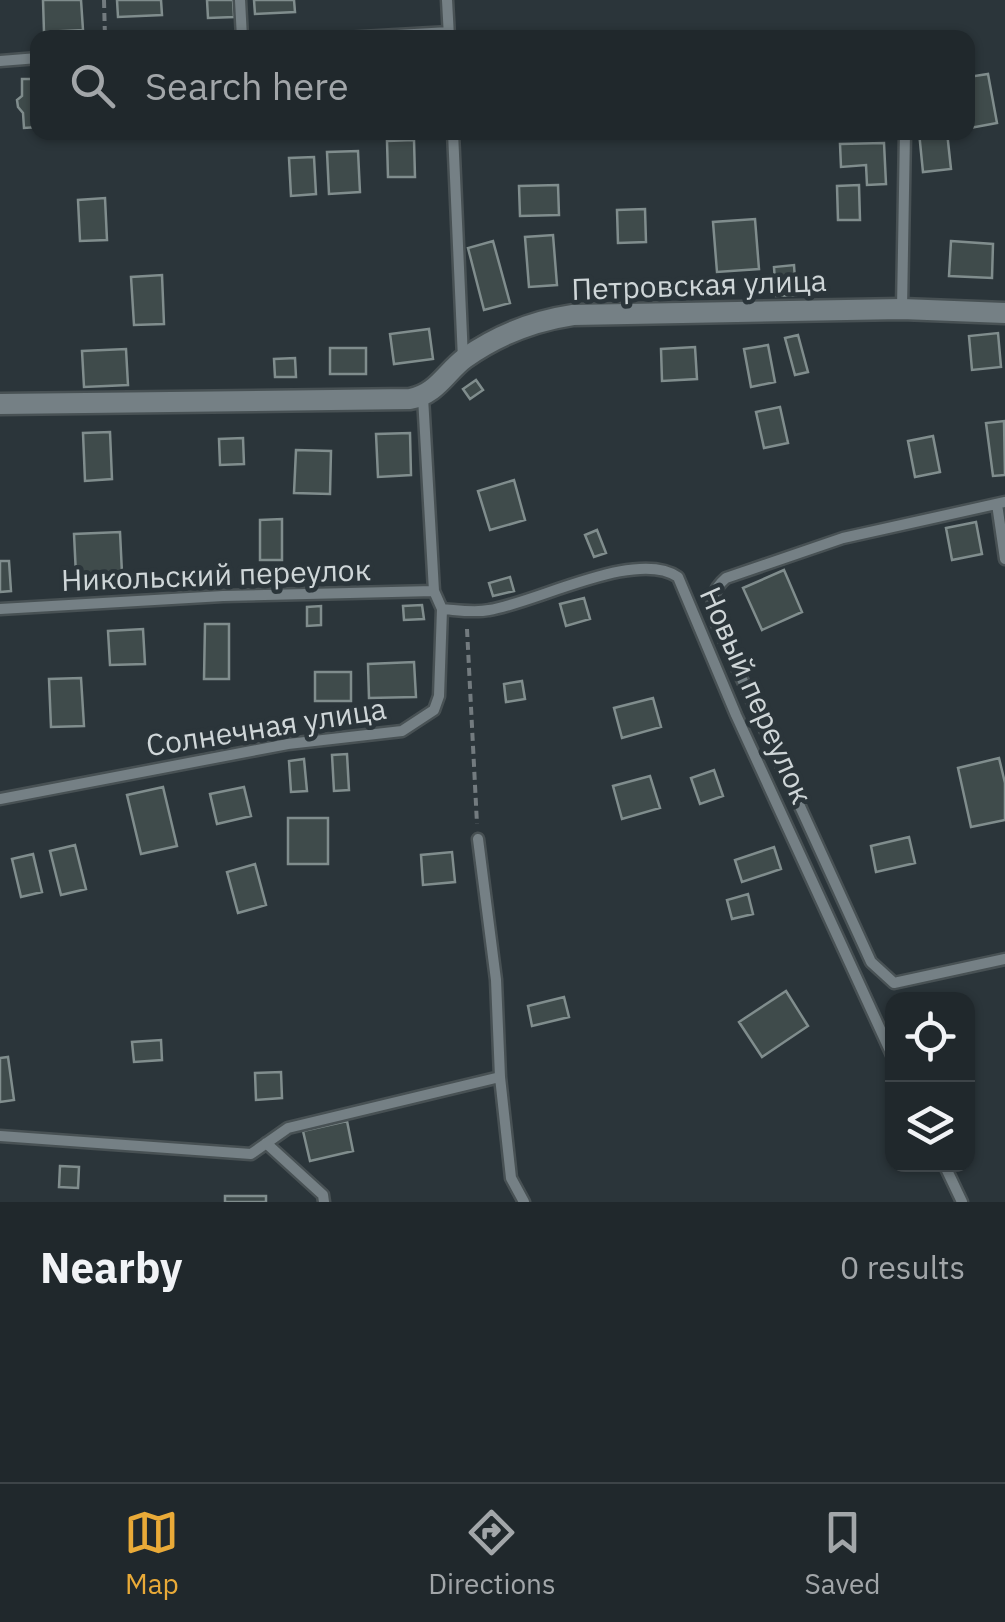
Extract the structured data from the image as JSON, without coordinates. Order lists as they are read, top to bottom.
{
  "streets": {
    "street": ["Петровская улица"],
    "lane": ["Никольский переулок", "Новый переулок", "Солнечная улица"]
  },
  "crossings": [
    ["Новый переулок", "Солнечная улица"]
  ],
  "page": {
    "search": "Search here",
    "heading": ["Nearby", "0 results"],
    "nav": ["Map", "Directions", "Saved"]
  }
}
